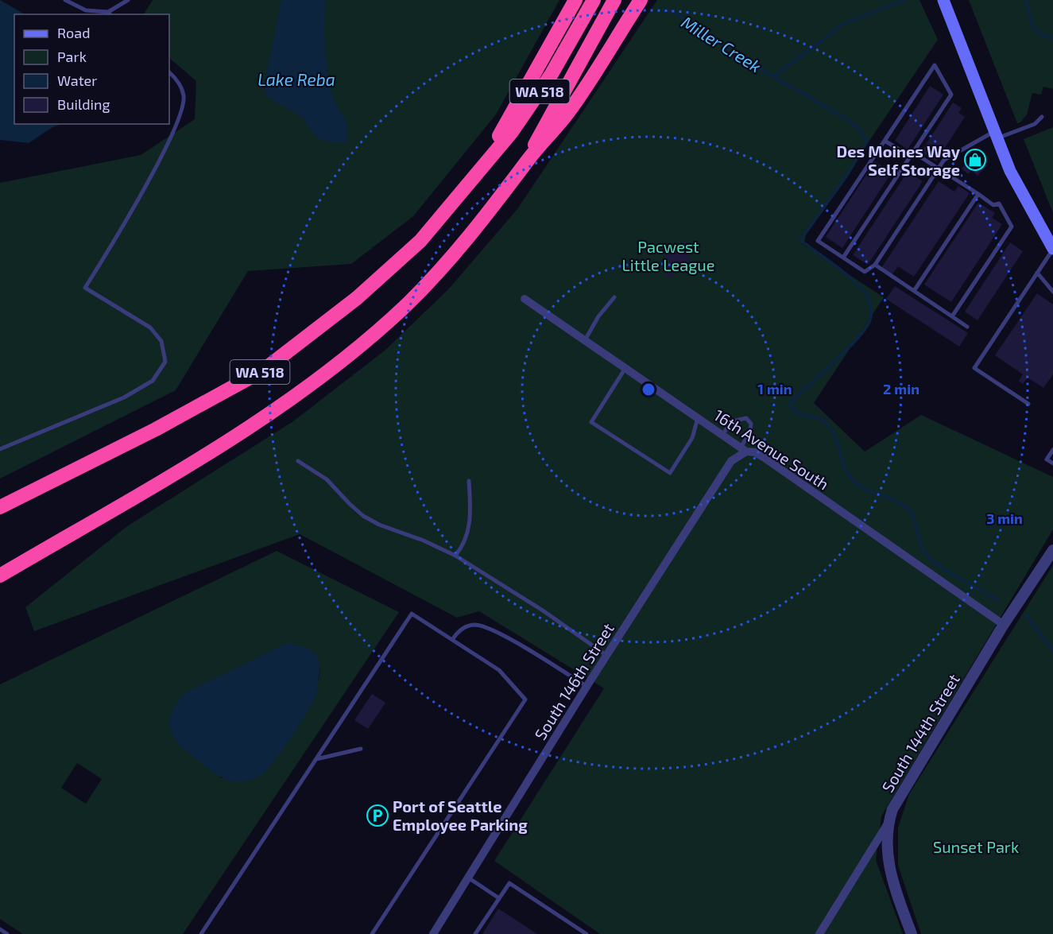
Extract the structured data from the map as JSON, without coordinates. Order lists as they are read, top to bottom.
{
  "streets": {
    "highway": ["WA 518"],
    "street": ["16th Avenue South", "South 146th Street", "South 144th Street"]
  },
  "crossings": [
    ["16th Avenue South", "South 146th Street"],
    ["16th Avenue South", "South 144th Street"]
  ],
  "water": ["Miller Creek", "Lake Reba"],
  "parks": ["Pacwest Little League", "Sunset Park"],
  "places": {
    "shop": ["Des Moines Way Self Storage"],
    "parking": ["Port of Seattle Employee Parking"]
  },
  "legend": [
    "Road",
    "Park",
    "Water",
    "Building"
  ],
  "rings": ["1 min", "2 min", "3 min"]
}
